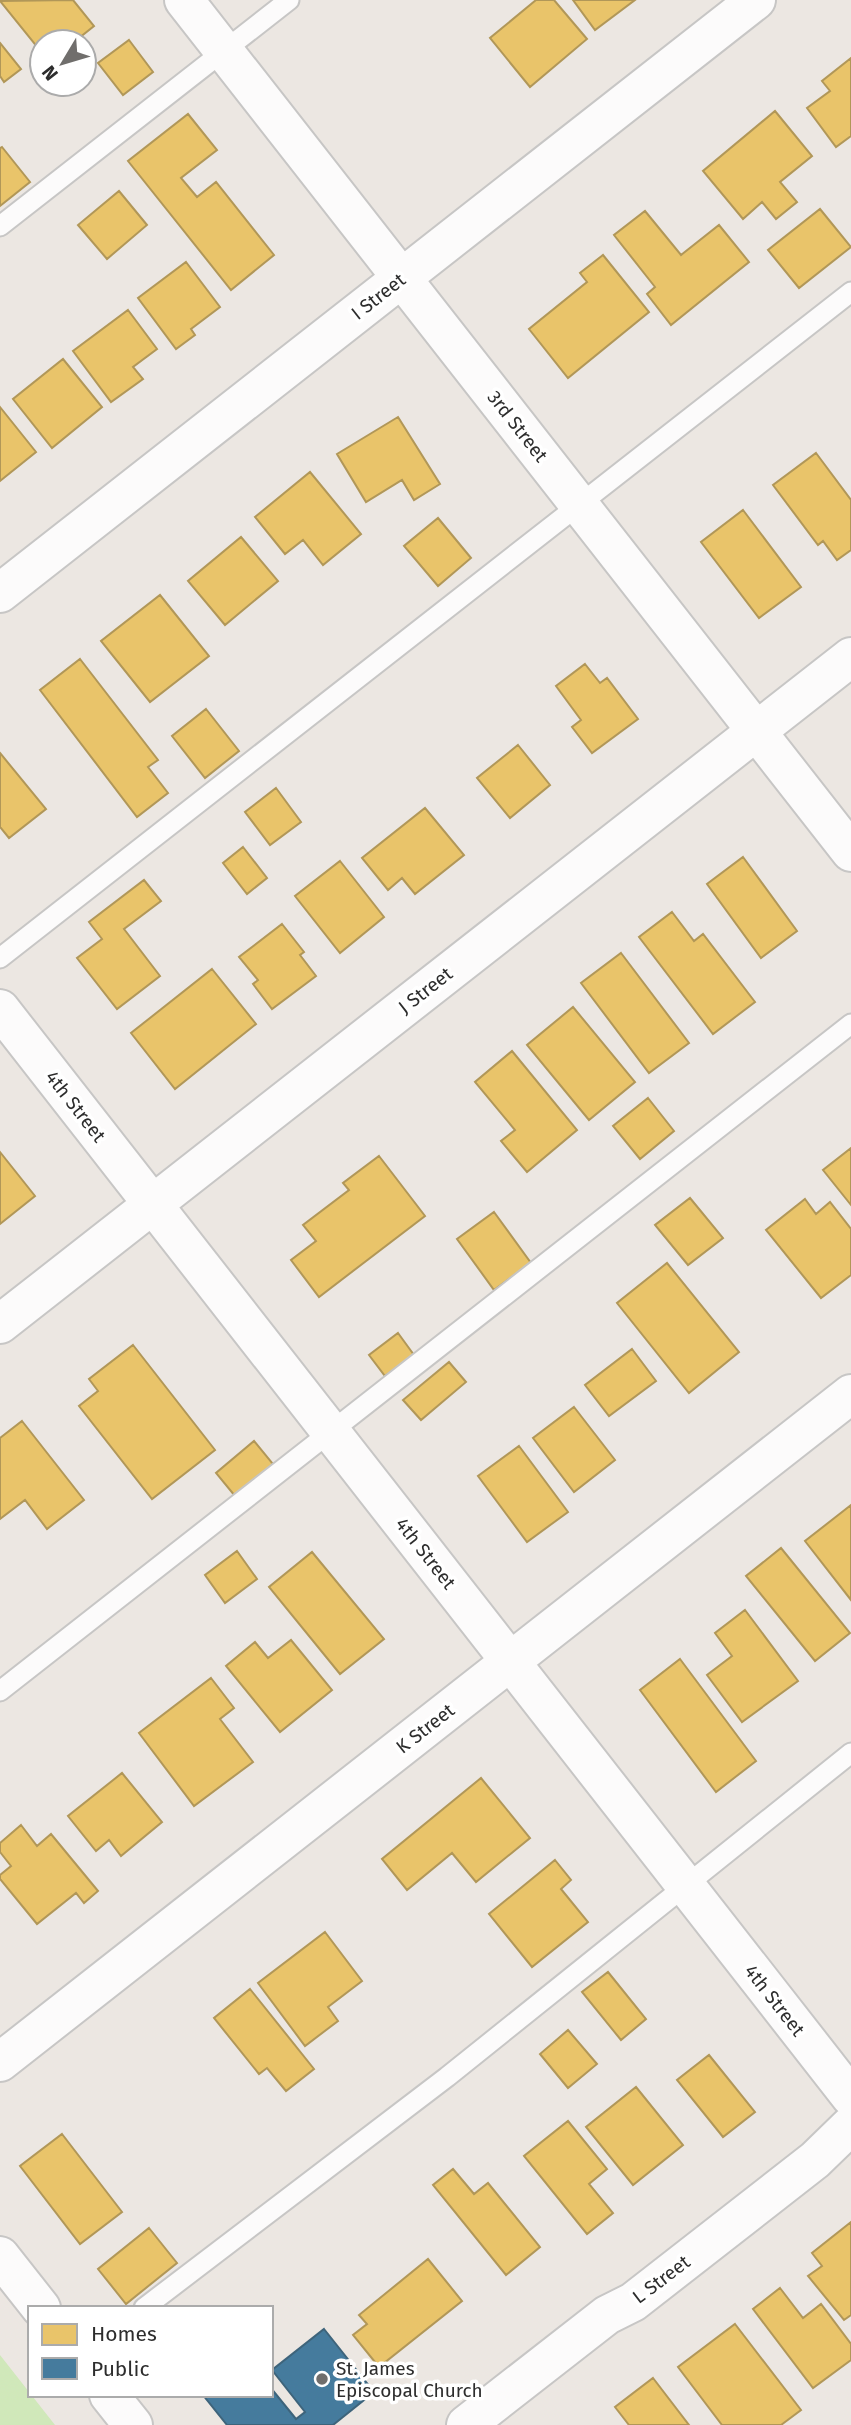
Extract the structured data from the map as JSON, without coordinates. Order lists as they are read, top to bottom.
{
  "streets": {
    "street": [
      "I Street",
      "3rd Street",
      "J Street",
      "4th Street",
      "K Street",
      "L Street"
    ]
  },
  "crossings": [
    ["I Street", "3rd Street"],
    ["3rd Street", "J Street"],
    ["J Street", "4th Street"],
    ["4th Street", "K Street"]
  ],
  "places": ["St. James Episcopal Church"],
  "legend": ["Homes", "Public"],
  "north": "bottom left"
}
